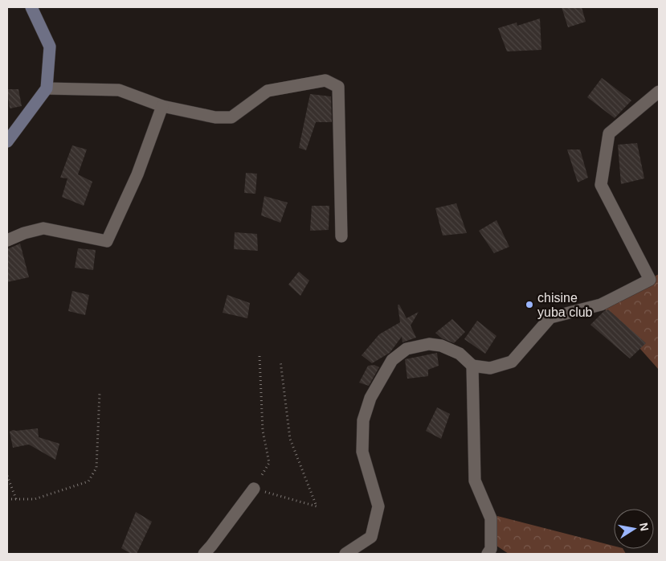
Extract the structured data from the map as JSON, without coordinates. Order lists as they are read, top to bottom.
{
  "places": ["chisine yuba club"],
  "north": "right"
}
